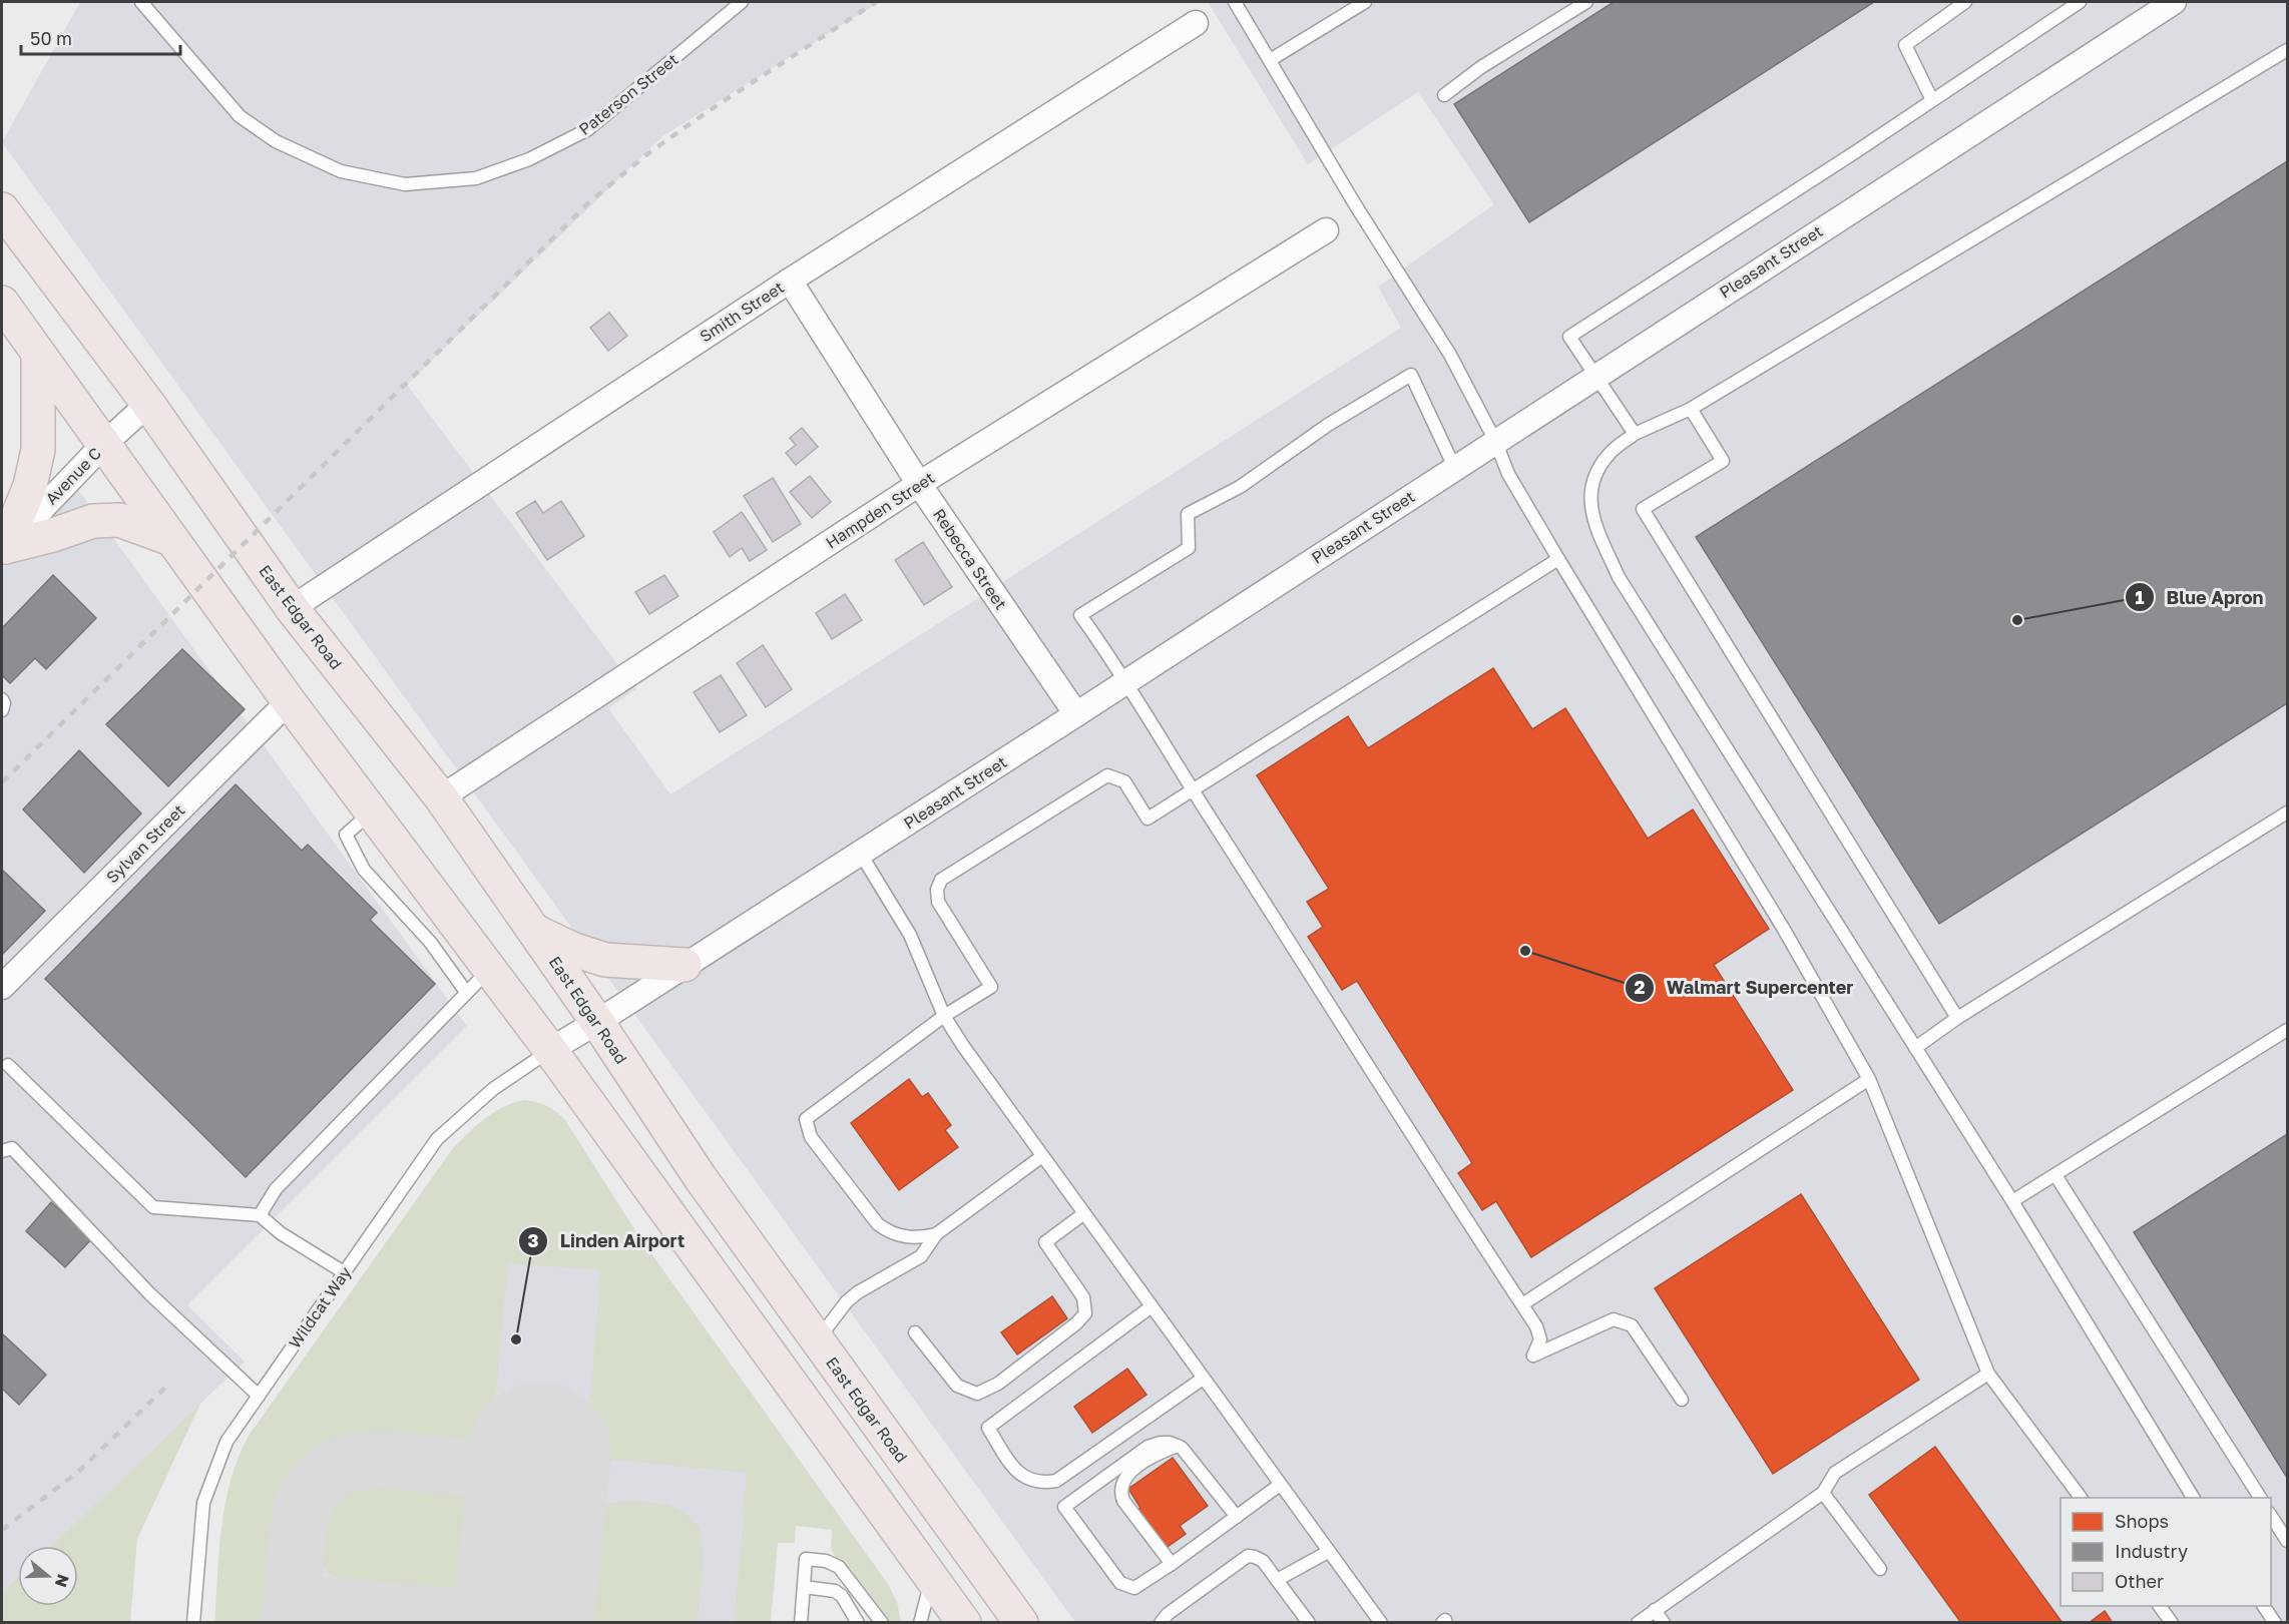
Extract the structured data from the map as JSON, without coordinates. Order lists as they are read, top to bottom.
{
  "streets": {
    "highway": ["East Edgar Road"],
    "street": [
      "Pleasant Street",
      "Smith Street",
      "Avenue C",
      "Hampden Street",
      "Rebecca Street",
      "Sylvan Street"
    ],
    "lane": ["Paterson Street", "Wildcat Way"]
  },
  "crossings": [
    ["Pleasant Street", "Rebecca Street"],
    ["Pleasant Street", "East Edgar Road"],
    ["Pleasant Street", "Wildcat Way"],
    ["Smith Street", "Rebecca Street"],
    ["Smith Street", "East Edgar Road"],
    ["Avenue C", "East Edgar Road"],
    ["Hampden Street", "Rebecca Street"],
    ["Hampden Street", "East Edgar Road"]
  ],
  "places": ["Blue Apron", "Walmart Supercenter", "Linden Airport"],
  "legend": ["Shops", "Industry", "Other"],
  "scale_bar": "50 m",
  "north": "right"
}
